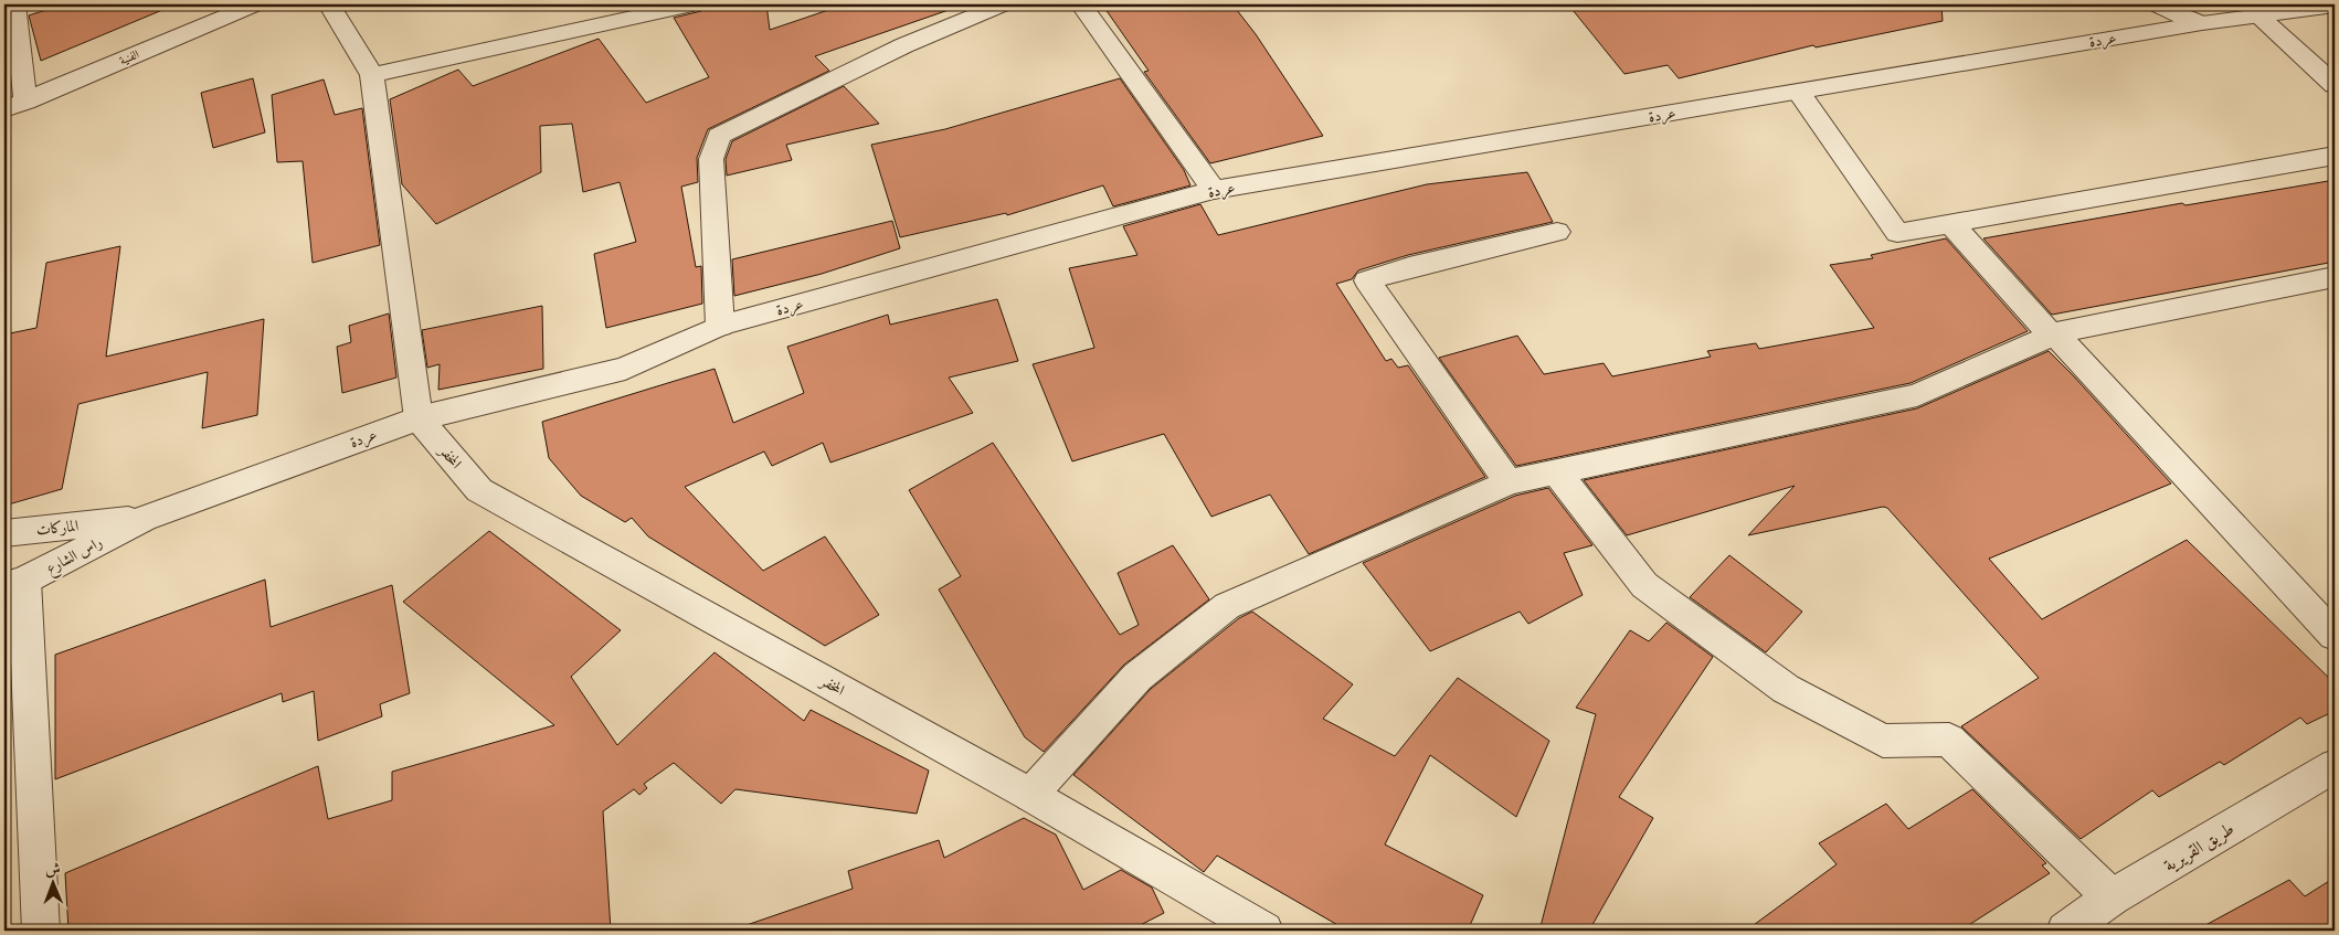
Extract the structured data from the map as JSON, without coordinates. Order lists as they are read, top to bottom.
{
  "streets": {
    "street": [
      "عردة",
      "الفنية",
      "المخفر",
      "الماركات",
      "راس الشارع",
      "طريق القريرية"
    ]
  },
  "crossings": [
    ["عردة", "المخفر"],
    ["عردة", "الماركات"],
    ["عردة", "راس الشارع"],
    ["الماركات", "راس الشارع"]
  ],
  "north": "top"
}
